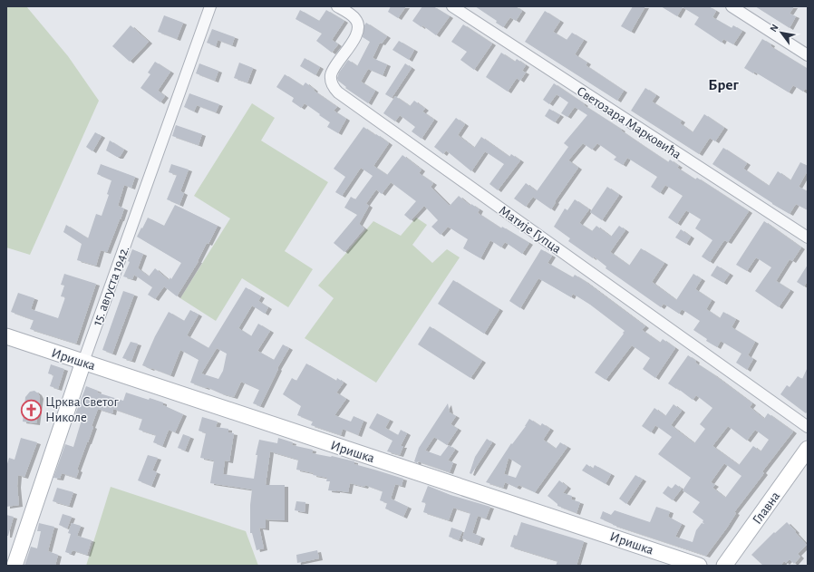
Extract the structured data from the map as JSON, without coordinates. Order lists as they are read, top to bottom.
{
  "streets": {
    "street": [
      "Светозара Марковића",
      "Матије Гупца",
      "15. августа 1942.",
      "Иришка",
      "Главна"
    ]
  },
  "crossings": [
    ["15. августа 1942.", "Иришка"]
  ],
  "districts": ["Брег"],
  "places": {
    "church": ["Црква Светог Николе"]
  },
  "north": "top left"
}
